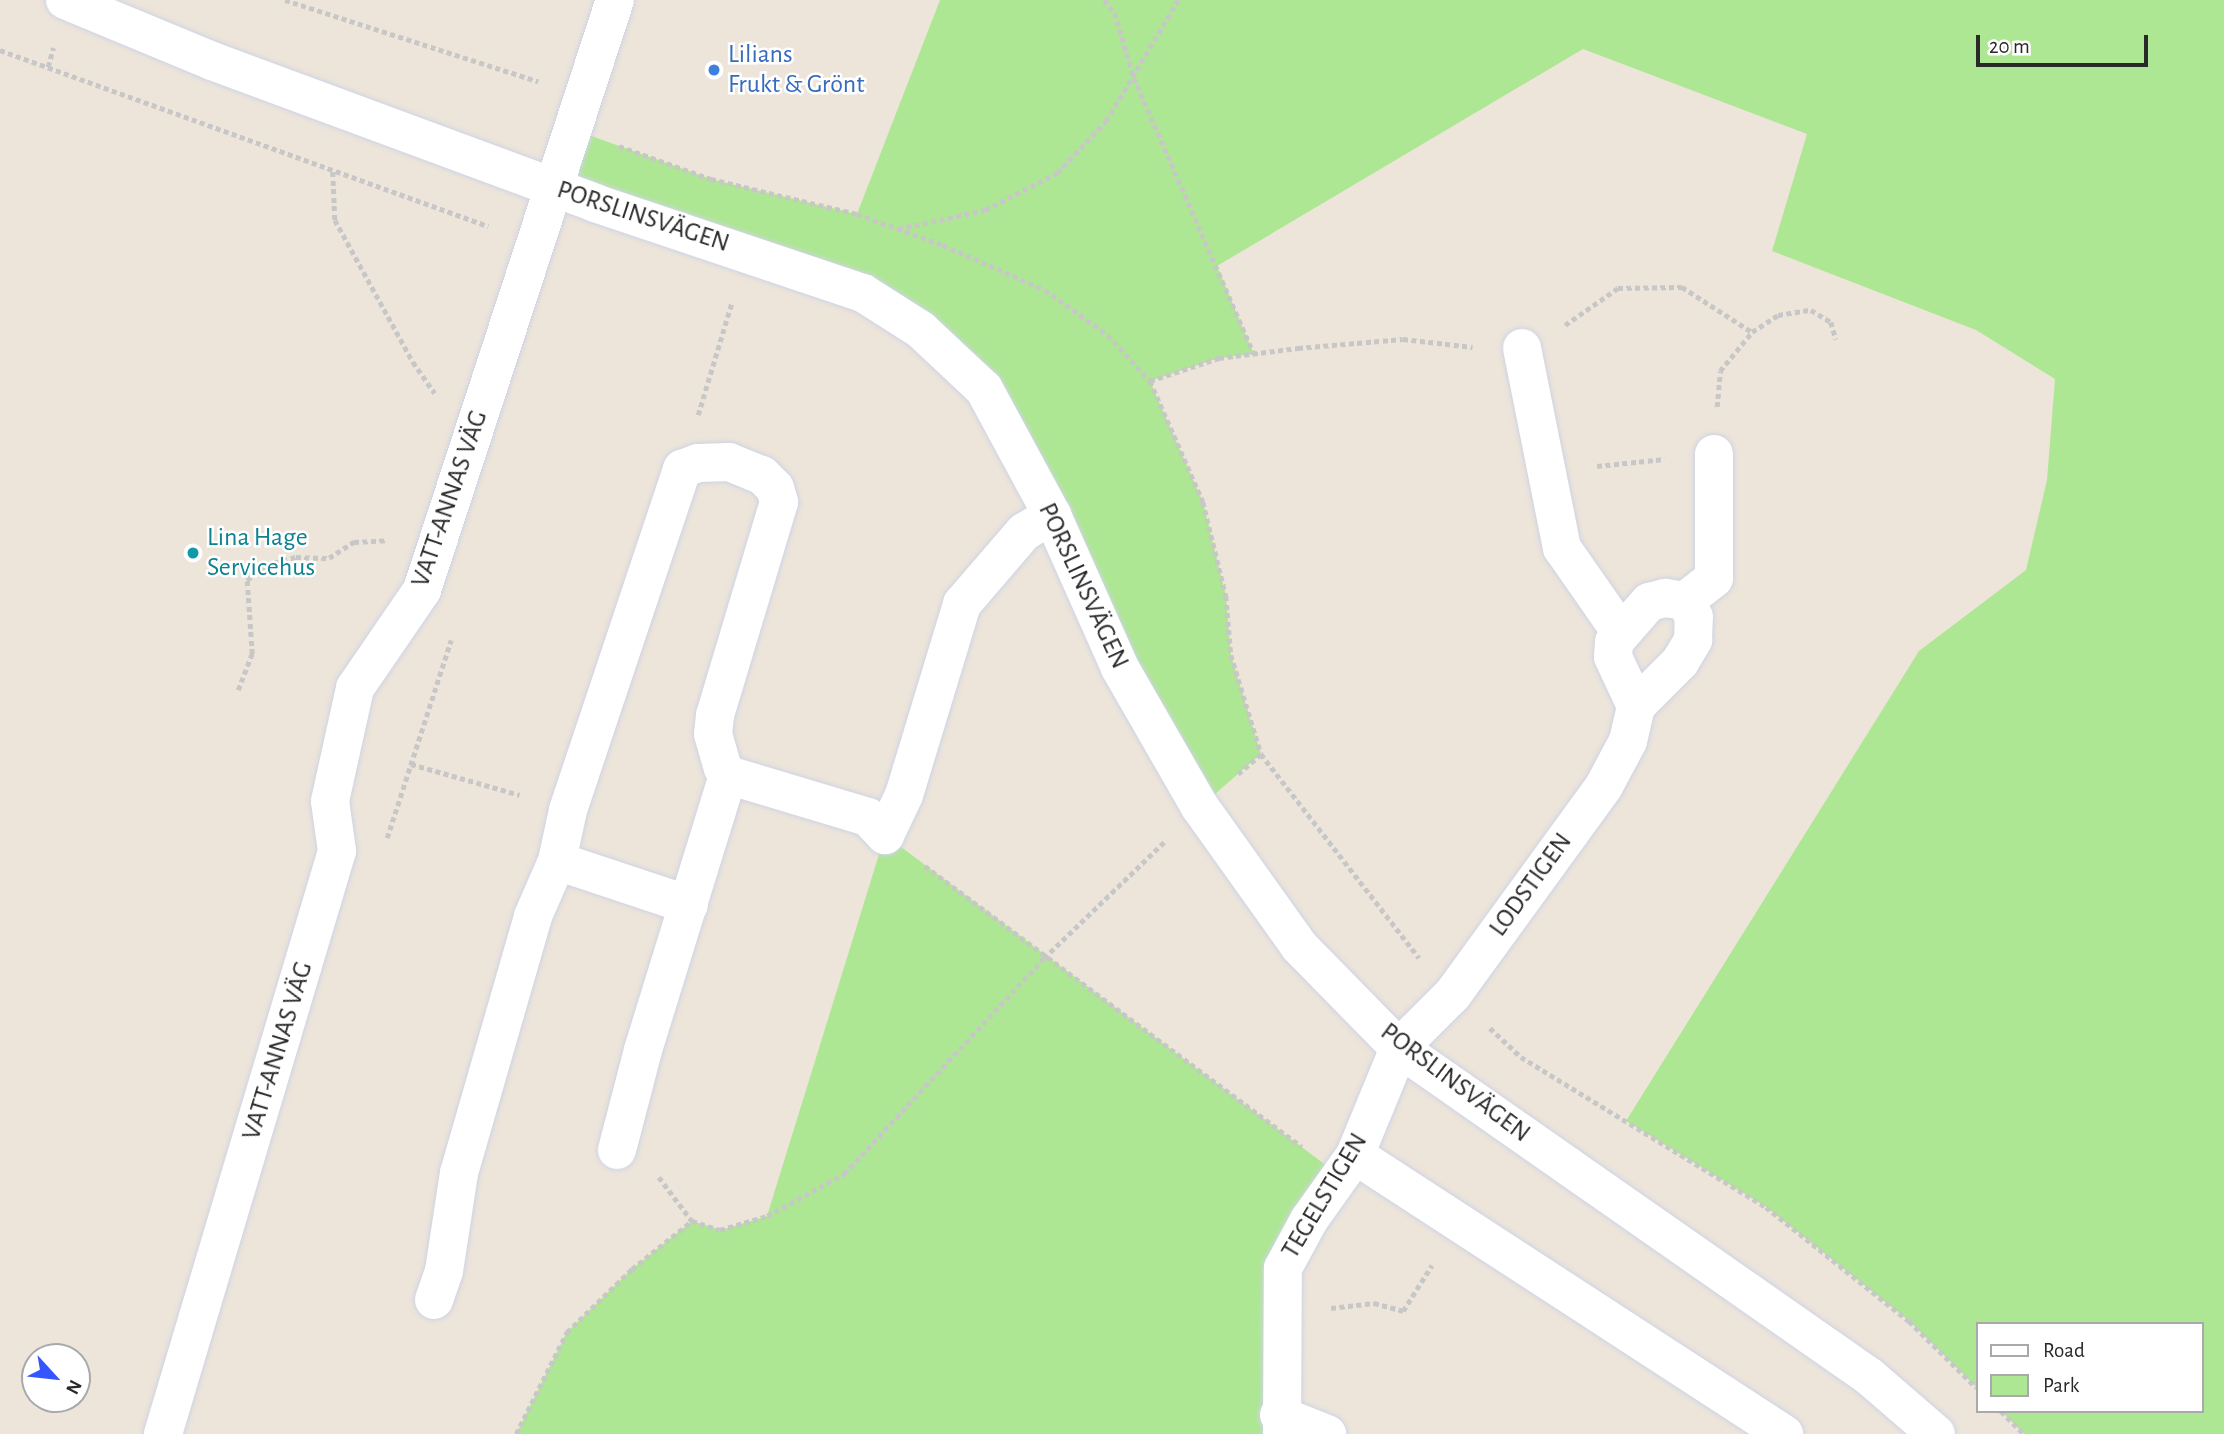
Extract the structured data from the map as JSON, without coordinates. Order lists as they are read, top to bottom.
{
  "streets": {
    "street": [
      "PORSLINSVÄGEN",
      "VATT-ANNAS VÄG",
      "LODSTIGEN",
      "TEGELSTIGEN"
    ]
  },
  "crossings": [
    ["PORSLINSVÄGEN", "VATT-ANNAS VÄG"],
    ["PORSLINSVÄGEN", "LODSTIGEN"],
    ["PORSLINSVÄGEN", "TEGELSTIGEN"],
    ["LODSTIGEN", "TEGELSTIGEN"]
  ],
  "places": ["Lilians Frukt & Grönt", "Lina Hage Servicehus"],
  "legend": ["Road", "Park"],
  "scale_bar": "20 m",
  "north": "bottom right"
}
